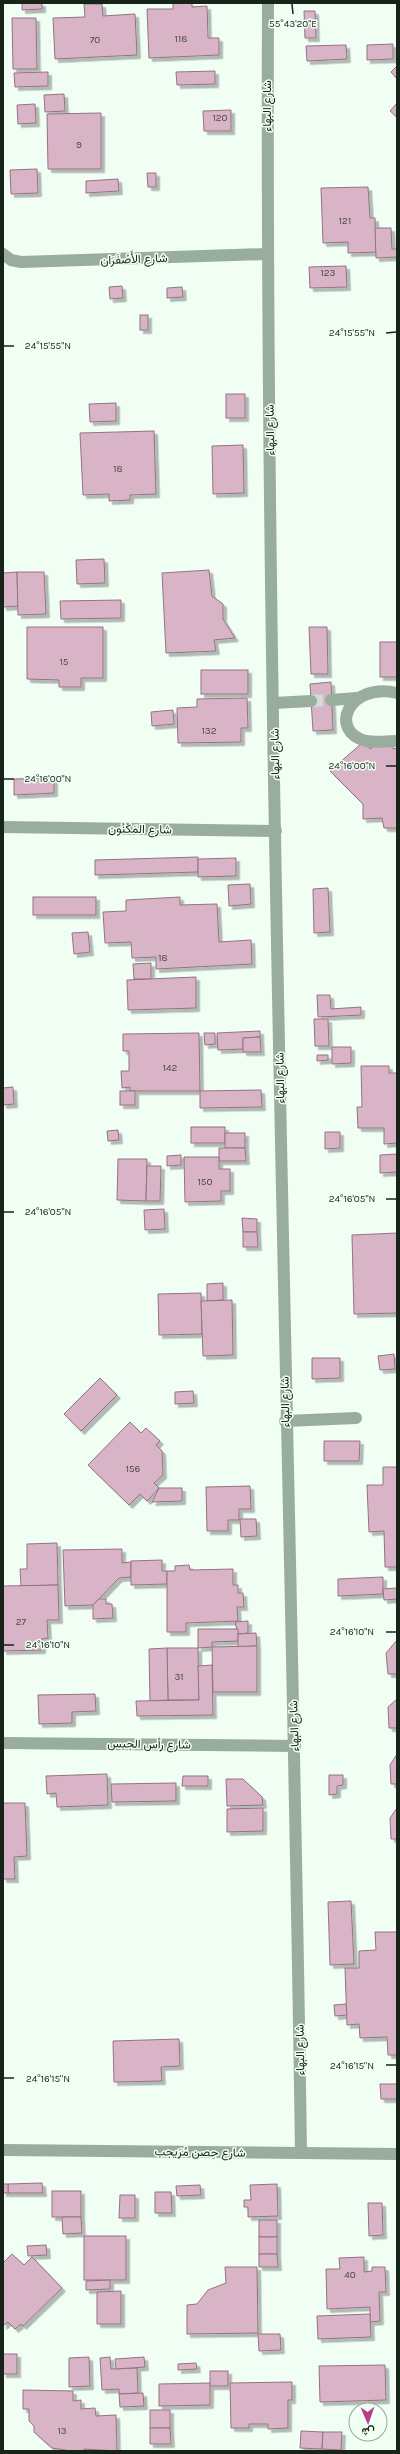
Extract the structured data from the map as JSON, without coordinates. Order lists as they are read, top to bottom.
{
  "streets": {
    "street": [
      "شارع البهاء",
      "شارع الأَصْفَرَان",
      "شارع المَكْنُون",
      "شارع رأس الجبس",
      "شارع حِصن مُرَيجب"
    ]
  },
  "crossings": [
    ["شارع البهاء", "شارع الأَصْفَرَان"],
    ["شارع البهاء", "شارع المَكْنُون"],
    ["شارع البهاء", "شارع رأس الجبس"],
    ["شارع البهاء", "شارع حِصن مُرَيجب"]
  ],
  "house_numbers": [
    "118",
    "70",
    "120",
    "9",
    "121",
    "123",
    "18",
    "15",
    "132",
    "18",
    "142",
    "150",
    "156",
    "27",
    "31",
    "40",
    "13"
  ],
  "north": "bottom",
  "coordinates": [
    "55°43'20\"E",
    "24°15'55\"N",
    "24°16'00\"N",
    "24°16'05\"N",
    "24°16'10\"N",
    "24°16'15\"N"
  ]
}
